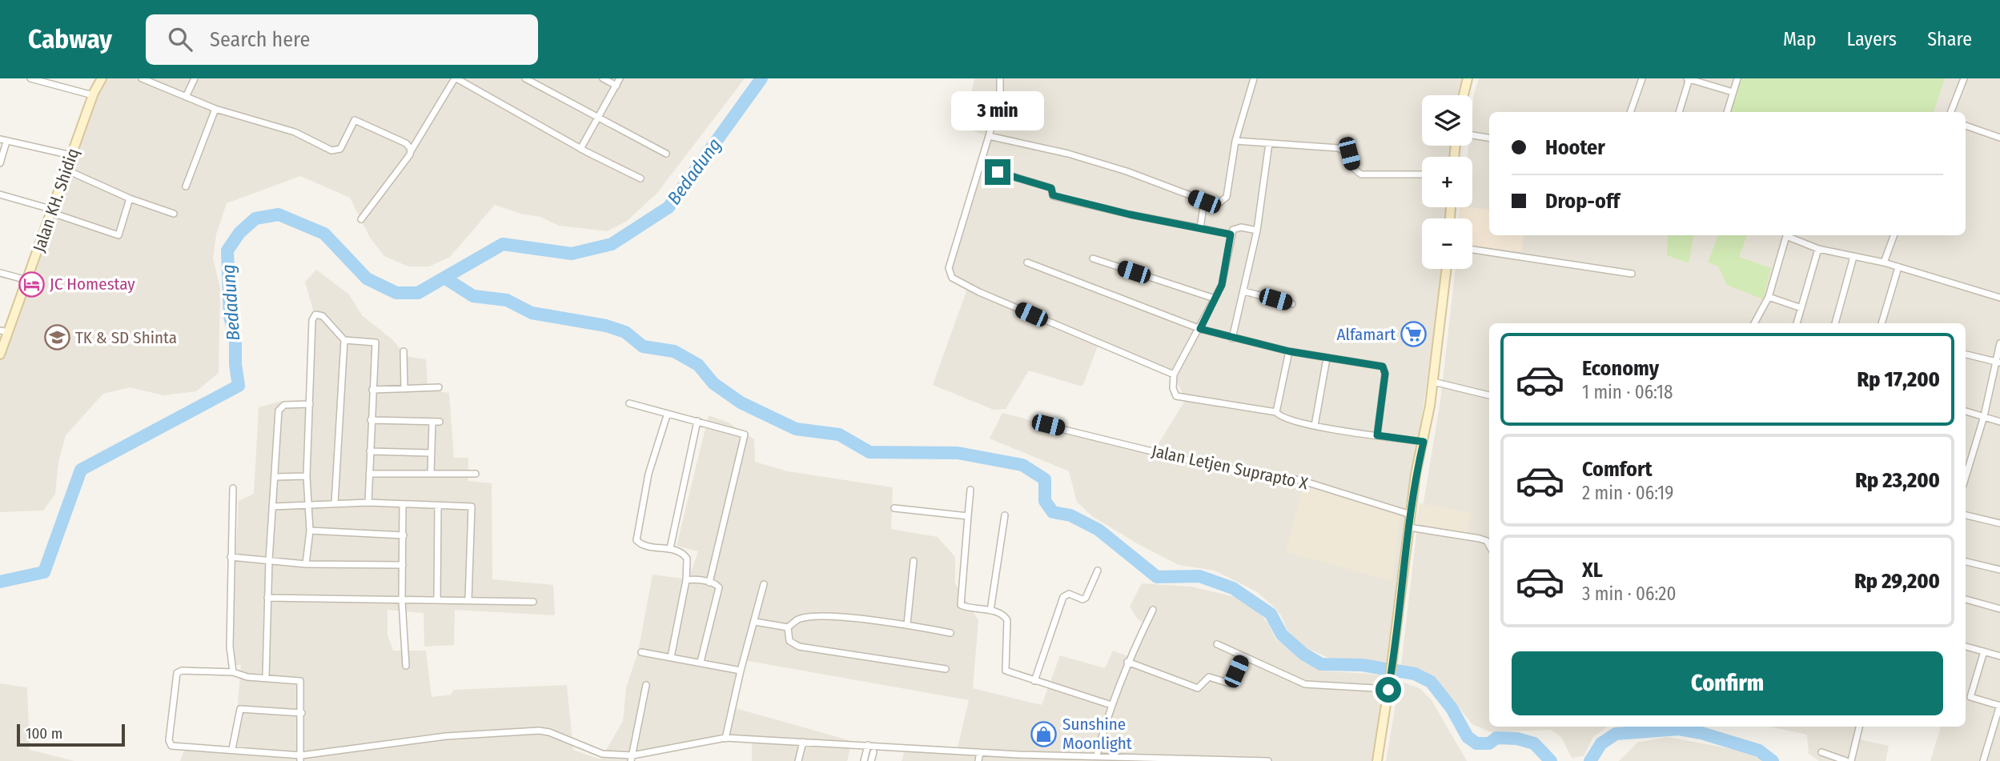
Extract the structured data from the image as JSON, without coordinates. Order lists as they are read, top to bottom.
{
  "streets": {
    "main road": ["Jalan KH. Shidiq"],
    "street": ["Jalan Letjen Suprapto X"]
  },
  "water": ["Bedadung"],
  "places": {
    "hotel": ["JC Homestay"],
    "supermarket": ["Alfamart"],
    "school or university": ["TK & SD Shinta"],
    "shop": ["Sunshine Moonlight"]
  },
  "scale_bar": "100 m",
  "page": {
    "header": "Cabway",
    "search": "Search here",
    "nav": ["Map", "Layers", "Share"],
    "bubble": "3 min",
    "map_buttons": ["+", "−"],
    "banner": ["Hooter", "Drop-off"],
    "list": [
      {
        "name": "Economy",
        "note": "1 min · 06:18",
        "value": "Rp 17,200"
      },
      {
        "name": "Comfort",
        "note": "2 min · 06:19",
        "value": "Rp 23,200"
      },
      {
        "name": "XL",
        "note": "3 min · 06:20",
        "value": "Rp 29,200"
      }
    ],
    "buttons": "Confirm",
    "scale": "100 m"
  }
}
